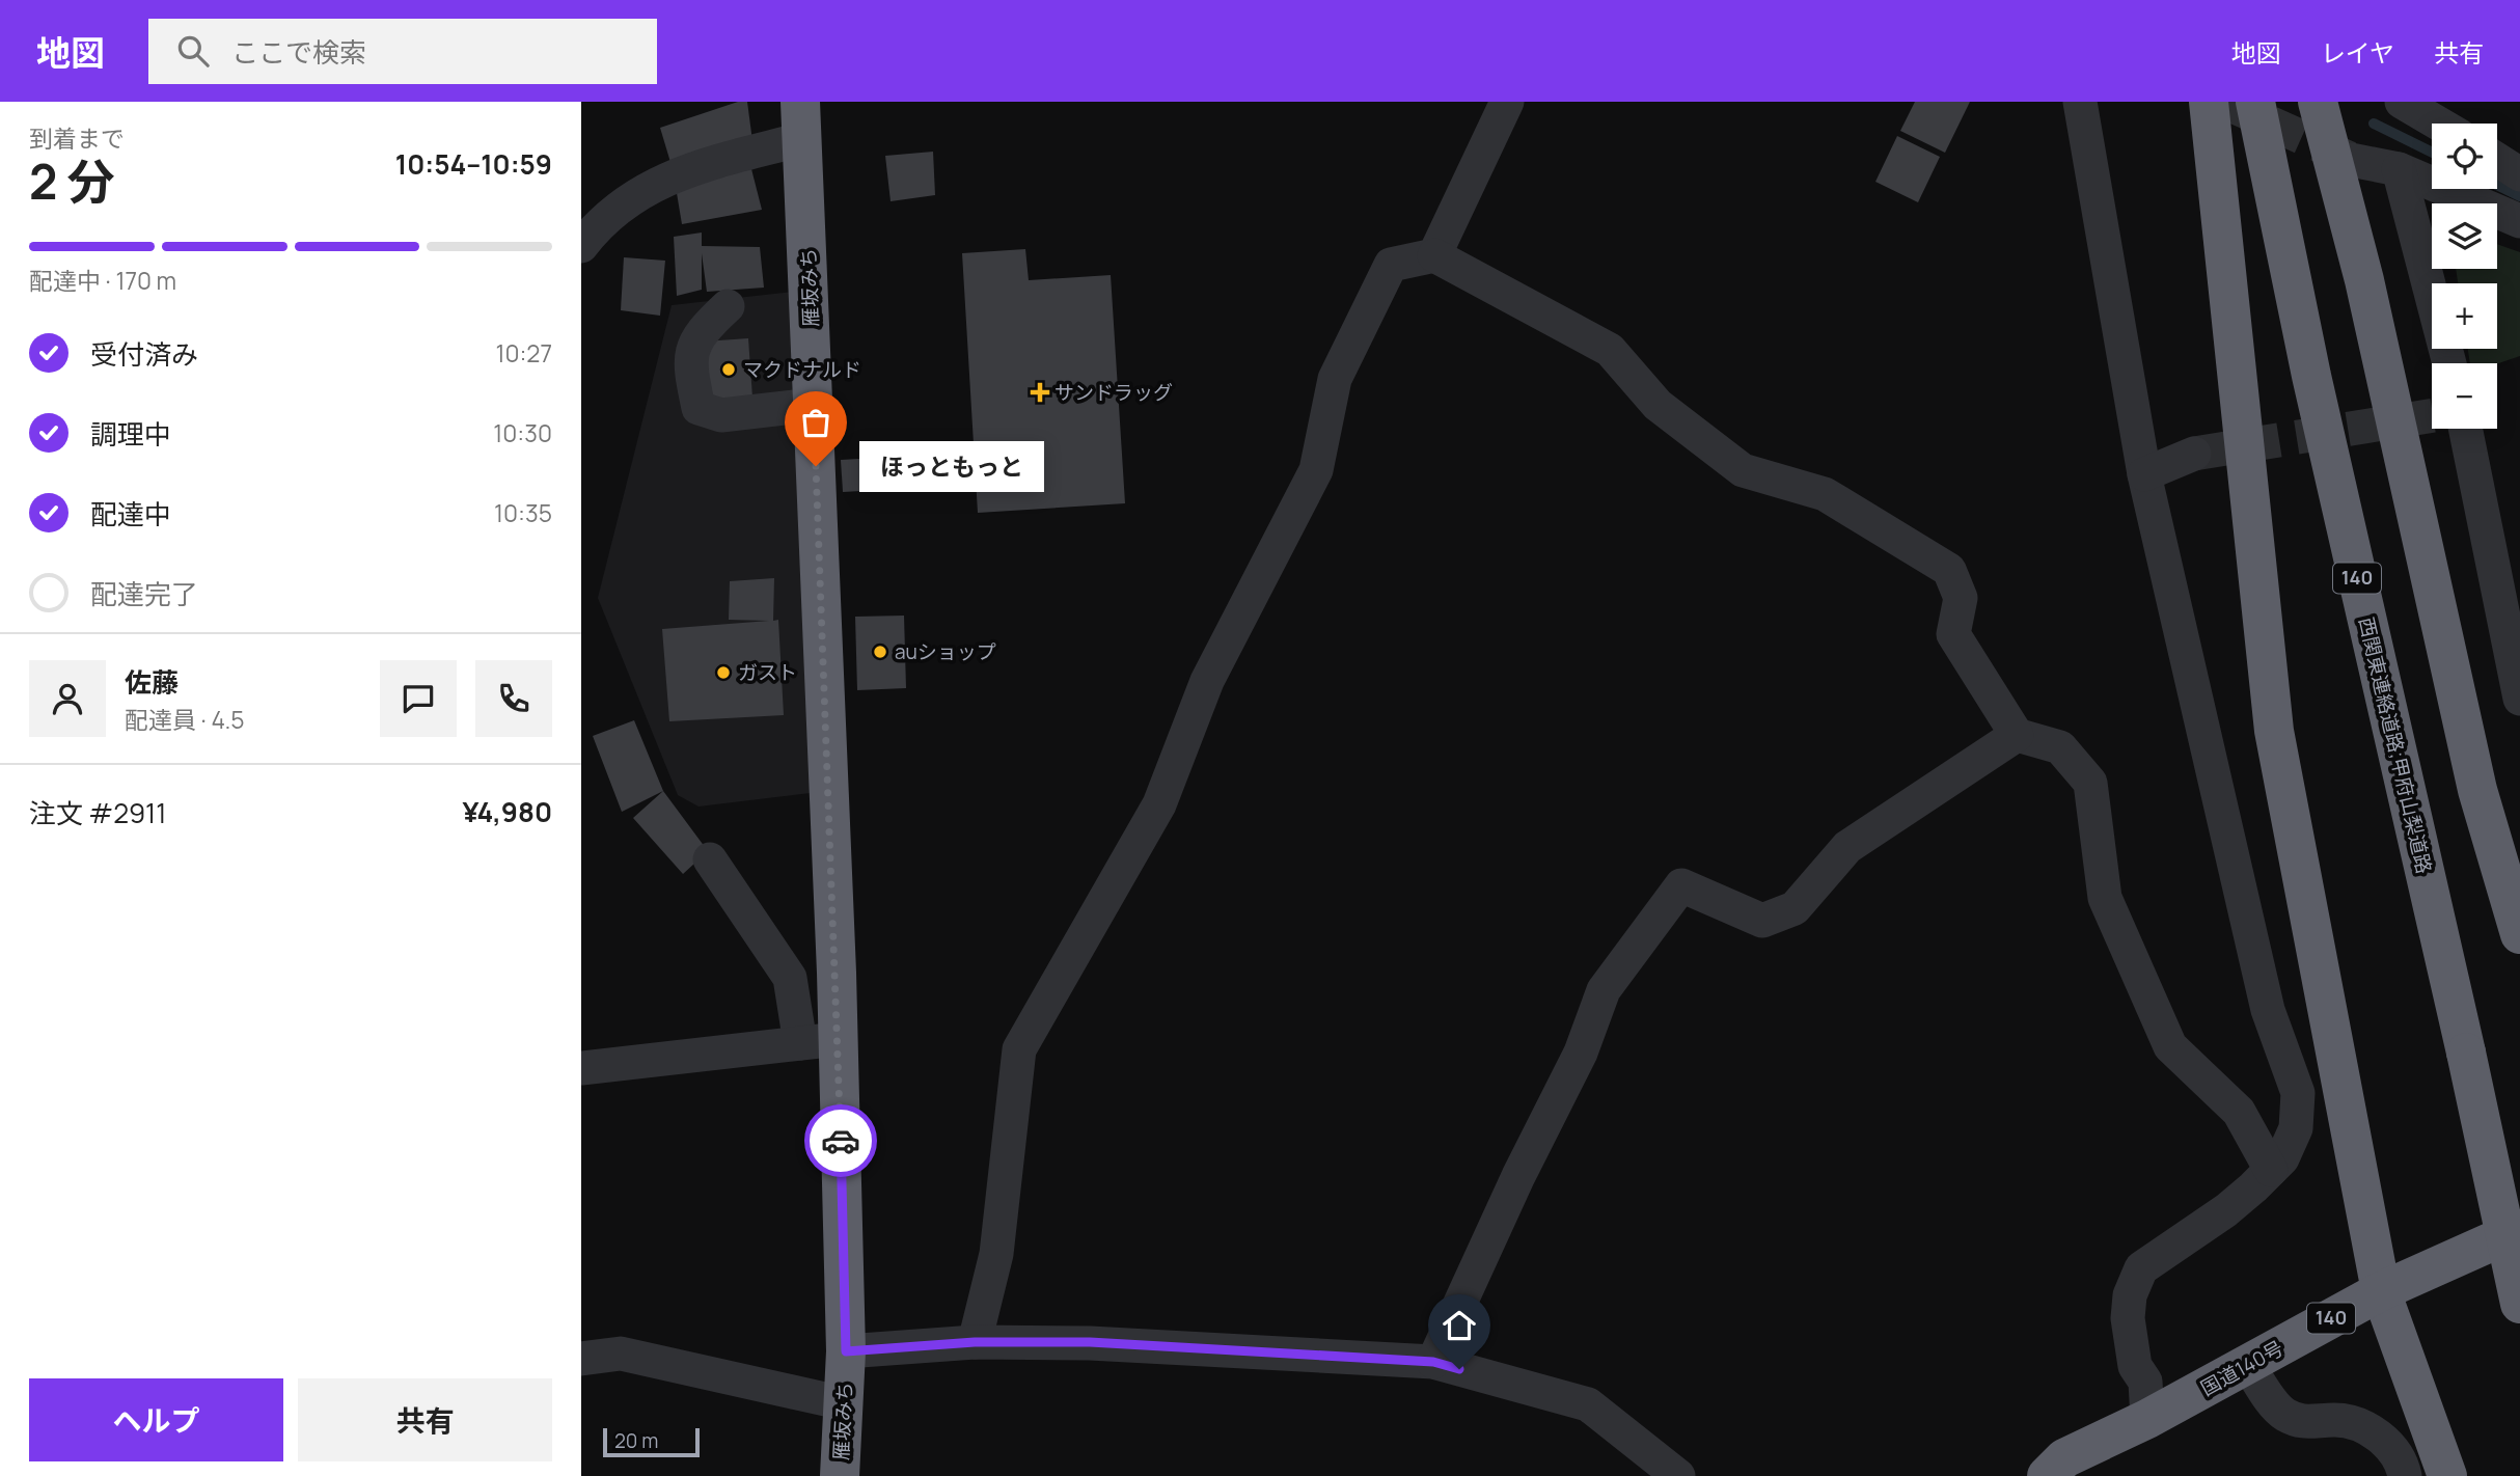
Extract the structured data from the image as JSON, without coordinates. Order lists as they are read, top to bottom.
{
  "streets": {
    "highway": [
      "雁坂みち",
      "140",
      "西関東連絡道路;甲府山梨道路",
      "国道140号"
    ]
  },
  "places": {
    "other": [
      "マクドナルド",
      "ほっともっと",
      "auショップ",
      "ガスト"
    ],
    "health": ["サンドラッグ"]
  },
  "scale_bar": "20 m",
  "page": {
    "header": "地図",
    "search": "ここで検索",
    "nav": ["地図", "レイヤ", "共有"],
    "heading": ["2 分", "到着まで", "10:54–10:59"],
    "panel": [
      "佐藤",
      "配達員 · 4.5",
      "注文 #2911",
      "¥4,980"
    ],
    "map_buttons": ["+", "−"],
    "bar": "配達中 · 170 m",
    "list": [
      ["受付済み", "10:27"],
      ["調理中", "10:30"],
      ["配達中", "10:35"],
      "配達完了"
    ],
    "bubble": "ほっともっと",
    "buttons": ["ヘルプ", "共有"],
    "scale": "20 m"
  }
}
